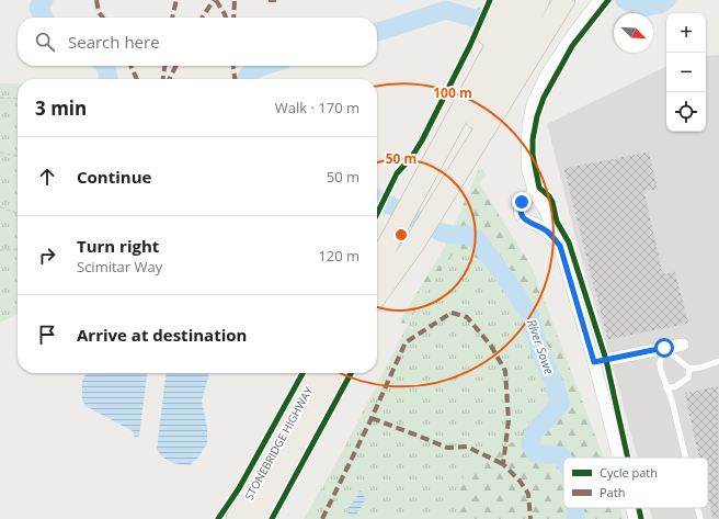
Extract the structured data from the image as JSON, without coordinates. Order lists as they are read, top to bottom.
{
  "streets": {
    "highway": ["STONEBRIDGE HIGHWAY"]
  },
  "water": ["River Sowe"],
  "legend": ["Cycle path", "Path"],
  "north": "bottom right",
  "page": {
    "map_buttons": ["+", "−"],
    "search": "Search here",
    "heading": ["3 min", "Walk · 170 m"],
    "list": [
      ["Continue", "50 m"],
      ["Turn right", "Scimitar Way", "120 m"],
      "Arrive at destination"
    ]
  },
  "rings": ["100 m", "50 m"]
}
